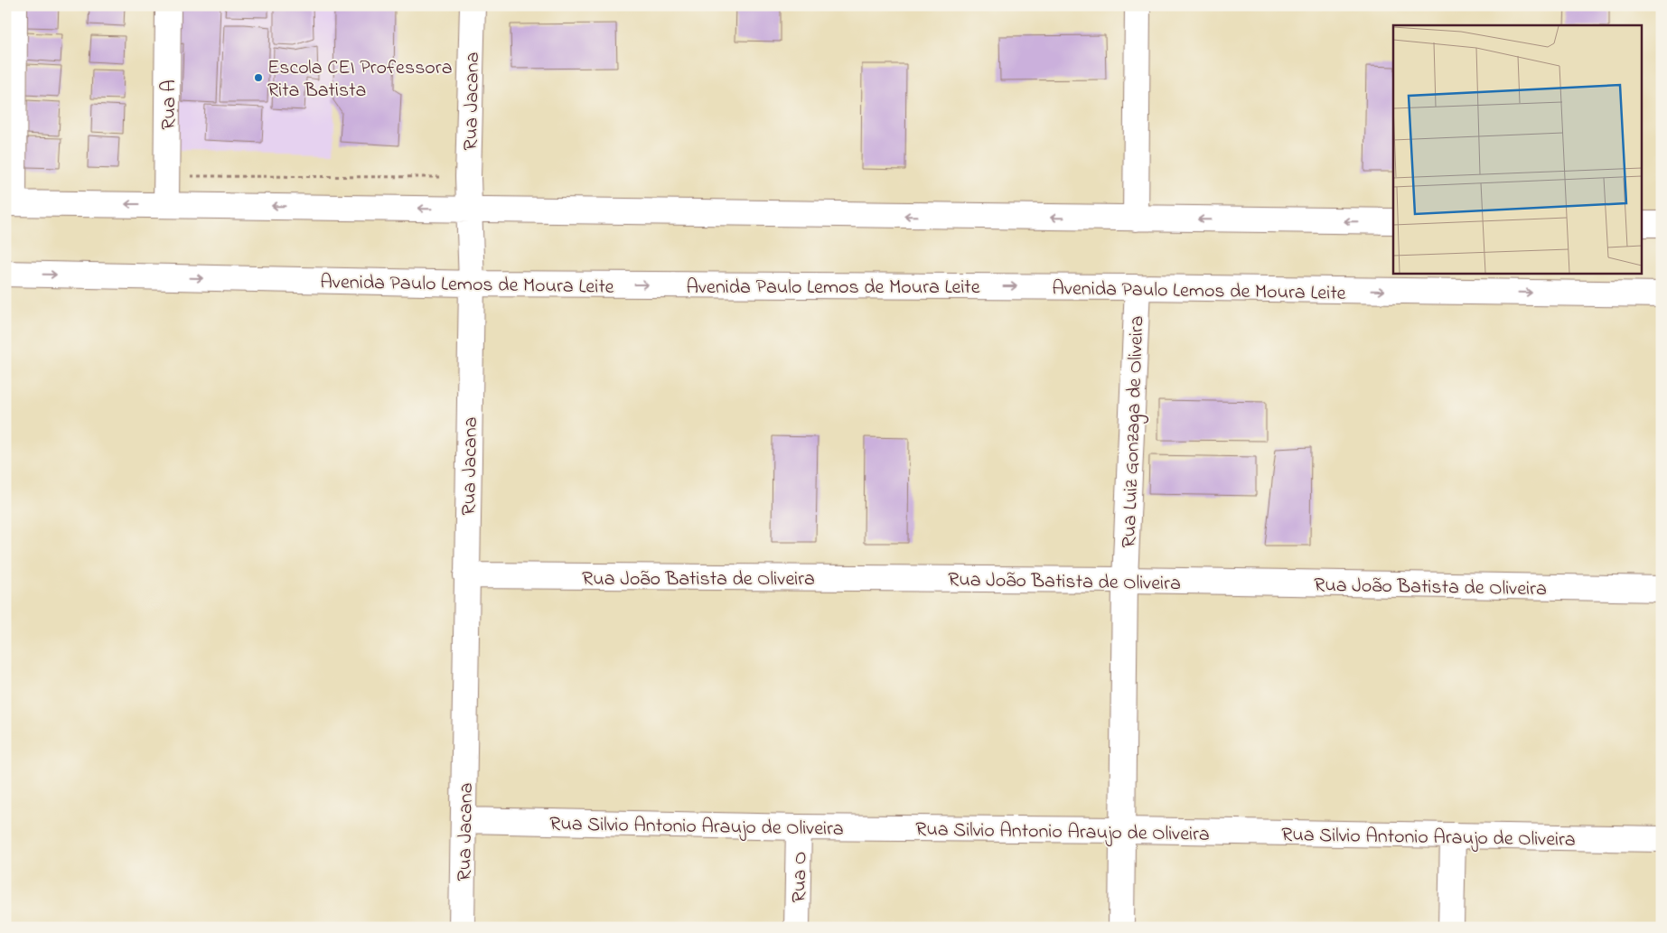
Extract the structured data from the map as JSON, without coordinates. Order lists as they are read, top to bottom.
{
  "streets": {
    "street": [
      "Rua Jacana",
      "Rua A",
      "Avenida Paulo Lemos de Moura Leite",
      "Rua Luiz Gonzaga de Oliveira",
      "Rua João Batista de Oliveira",
      "Rua Silvio Antonio Araujo de Oliveira",
      "Rua O"
    ]
  },
  "crossings": [
    ["Rua Jacana", "Avenida Paulo Lemos de Moura Leite"],
    ["Rua Jacana", "Rua João Batista de Oliveira"],
    ["Rua Jacana", "Rua Silvio Antonio Araujo de Oliveira"],
    ["Avenida Paulo Lemos de Moura Leite", "Rua Luiz Gonzaga de Oliveira"],
    ["Rua Luiz Gonzaga de Oliveira", "Rua João Batista de Oliveira"],
    ["Rua Luiz Gonzaga de Oliveira", "Rua Silvio Antonio Araujo de Oliveira"],
    ["Rua Silvio Antonio Araujo de Oliveira", "Rua O"]
  ],
  "places": ["Escola CEI Professora Rita Batista"]
}
